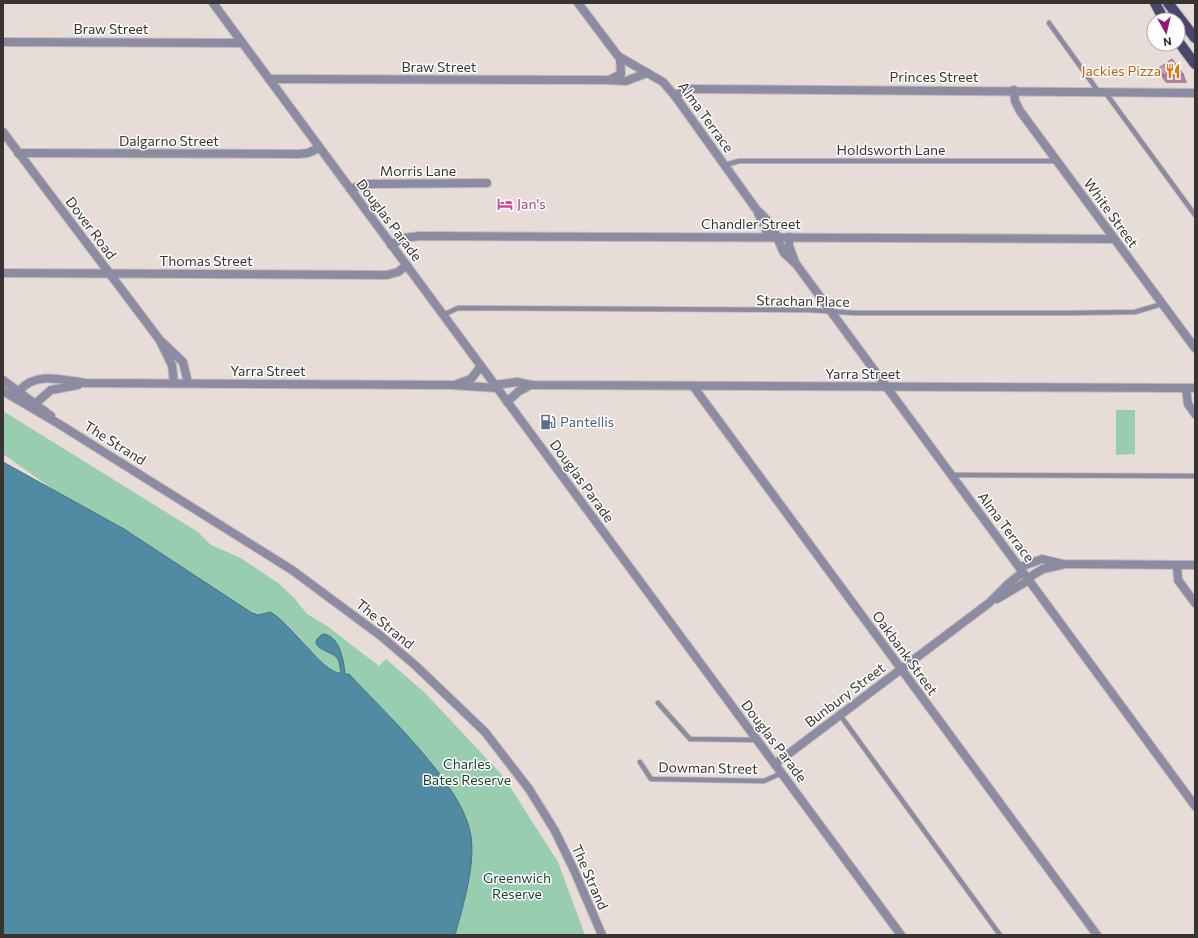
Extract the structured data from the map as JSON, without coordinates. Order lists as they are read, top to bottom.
{
  "streets": {
    "street": [
      "Braw Street",
      "Princes Street",
      "Alma Terrace",
      "Dalgarno Street",
      "Morris Lane",
      "White Street",
      "Douglas Parade",
      "Chandler Street",
      "Dover Road",
      "Thomas Street",
      "Yarra Street",
      "The Strand",
      "Oakbank Street",
      "Bunbury Street"
    ],
    "lane": ["Holdsworth Lane", "Strachan Place", "Dowman Street"]
  },
  "crossings": [
    ["Braw Street", "Alma Terrace"],
    ["Braw Street", "Douglas Parade"],
    ["Princes Street", "Alma Terrace"],
    ["Princes Street", "White Street"],
    ["Alma Terrace", "Holdsworth Lane"],
    ["Alma Terrace", "Chandler Street"],
    ["Alma Terrace", "Strachan Place"],
    ["Alma Terrace", "Yarra Street"],
    ["Alma Terrace", "Bunbury Street"],
    ["Dalgarno Street", "Douglas Parade"],
    ["Dalgarno Street", "Dover Road"],
    ["Holdsworth Lane", "White Street"],
    ["Morris Lane", "Douglas Parade"],
    ["White Street", "Chandler Street"],
    ["White Street", "Strachan Place"],
    ["Douglas Parade", "Chandler Street"],
    ["Douglas Parade", "Thomas Street"],
    ["Douglas Parade", "Strachan Place"],
    ["Douglas Parade", "Yarra Street"],
    ["Douglas Parade", "Bunbury Street"],
    ["Douglas Parade", "Dowman Street"],
    ["Dover Road", "Thomas Street"],
    ["Dover Road", "Yarra Street"],
    ["Yarra Street", "The Strand"],
    ["Yarra Street", "Oakbank Street"],
    ["Oakbank Street", "Bunbury Street"]
  ],
  "parks": ["Charles Bates Reserve", "Greenwich Reserve"],
  "places": {
    "restaurant": ["Jackies Pizza"],
    "hotel": ["Jan's"],
    "fuel station": ["Pantellis"]
  },
  "north": "bottom"
}
